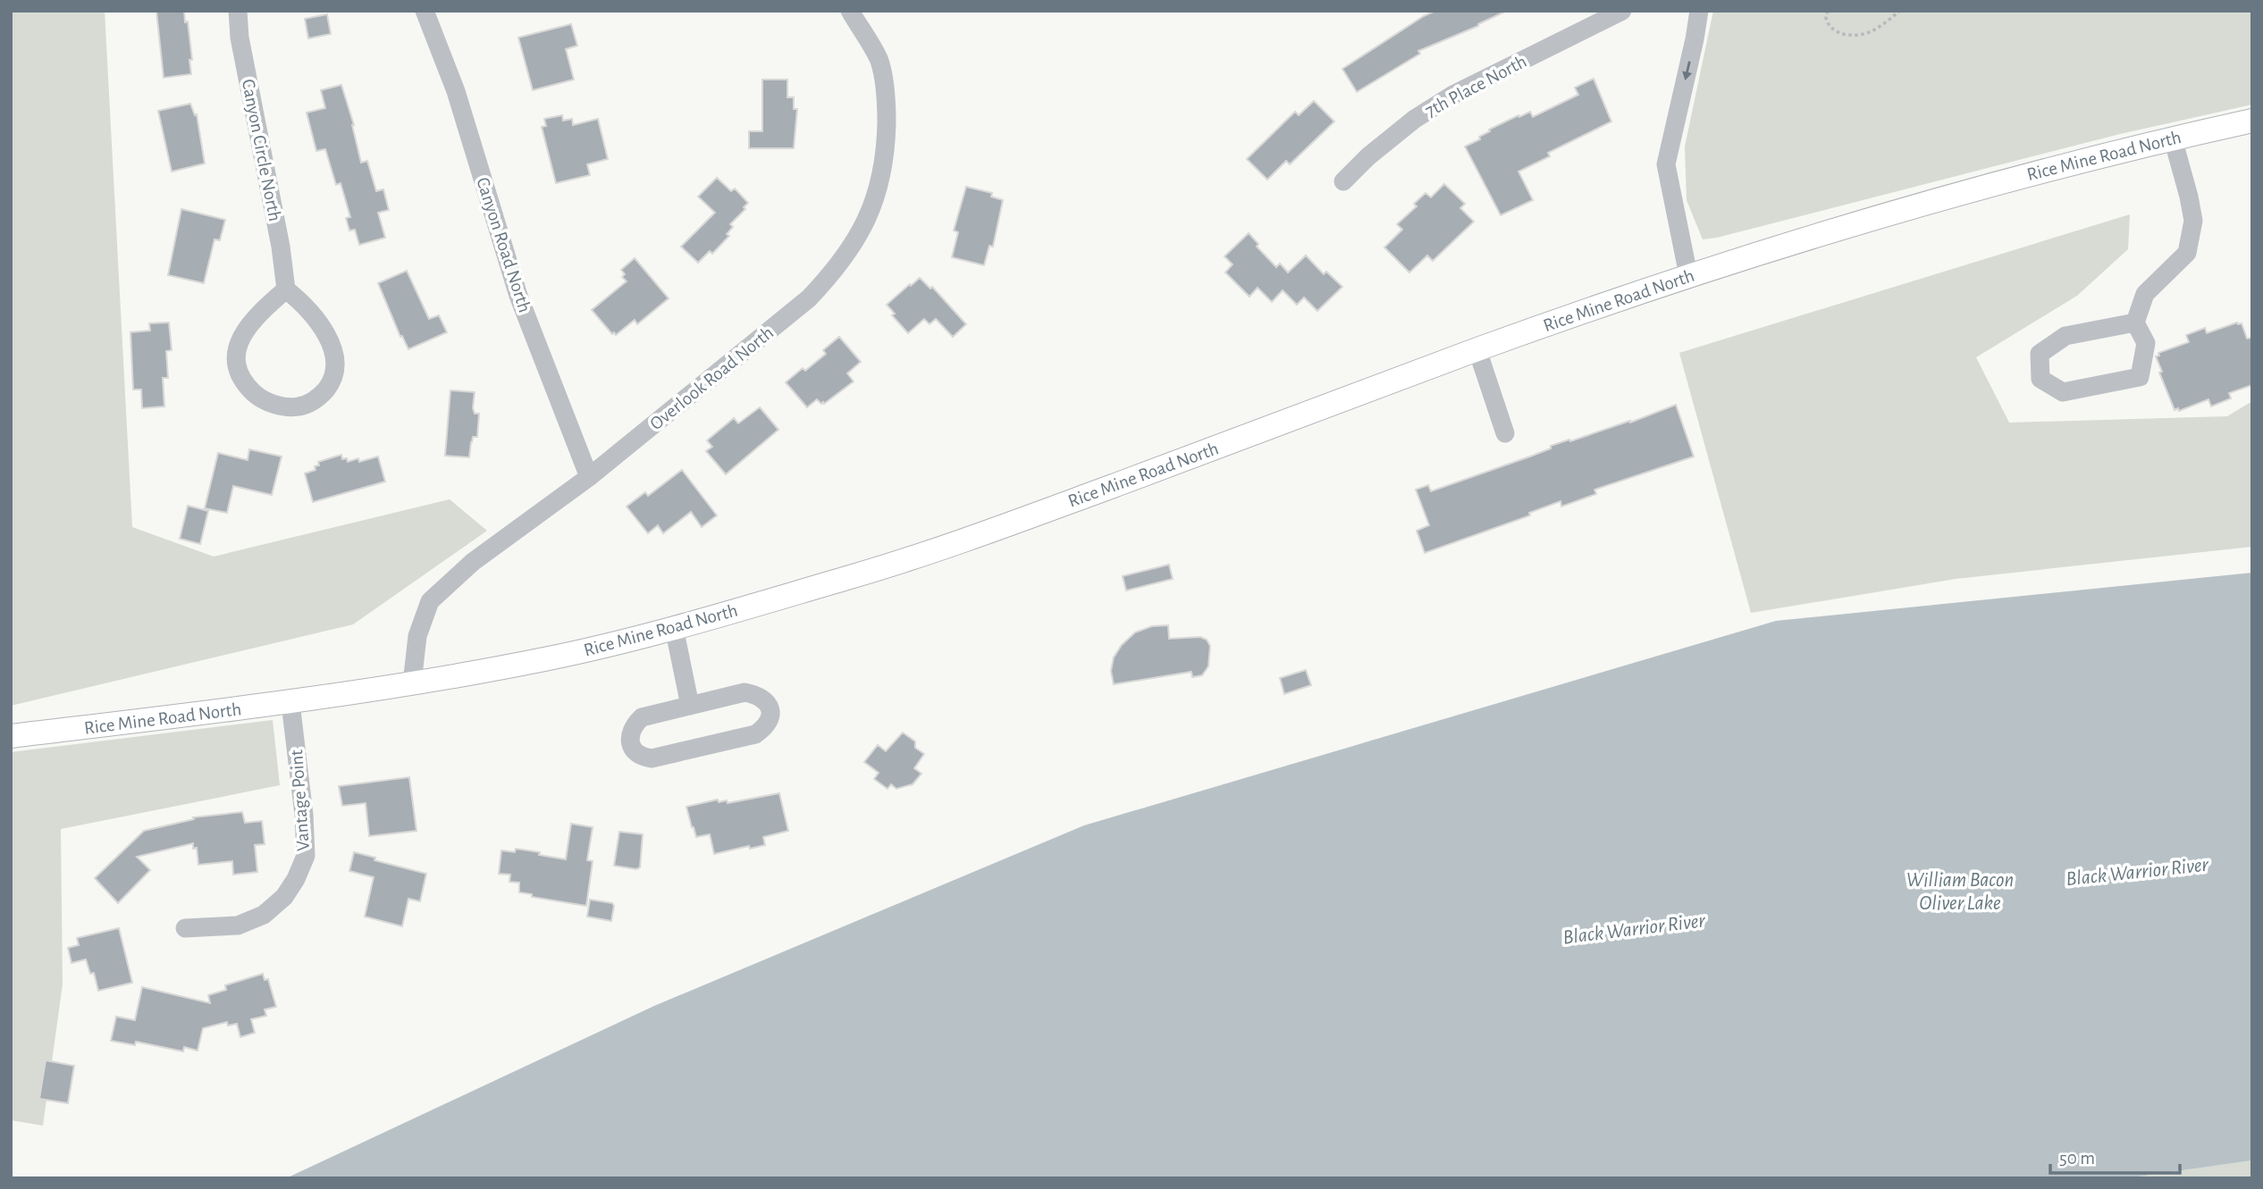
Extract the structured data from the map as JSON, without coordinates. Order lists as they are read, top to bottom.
{
  "streets": {
    "main road": ["Rice Mine Road North"],
    "street": [
      "7th Place North",
      "Canyon Circle North",
      "Canyon Road North",
      "Overlook Road North",
      "Vantage Point"
    ]
  },
  "crossings": [
    ["Rice Mine Road North", "Overlook Road North"],
    ["Rice Mine Road North", "Vantage Point"],
    ["Canyon Road North", "Overlook Road North"]
  ],
  "water": ["Black Warrior River", "William Bacon Oliver Lake"],
  "scale_bar": "50 m"
}
